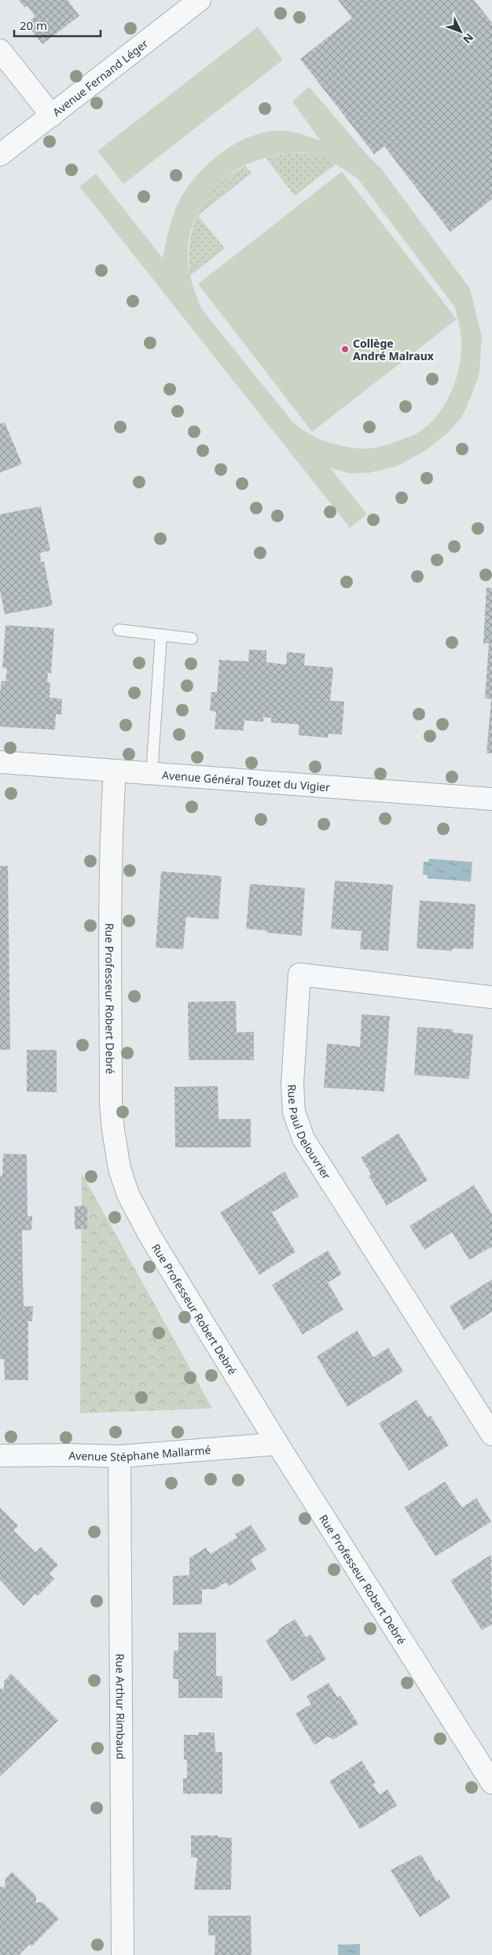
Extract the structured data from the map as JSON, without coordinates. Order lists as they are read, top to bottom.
{
  "streets": {
    "street": [
      "Avenue Fernand Léger",
      "Avenue Général Touzet du Vigier",
      "Rue Professeur Robert Debré",
      "Rue Paul Delouvrier",
      "Avenue Stéphane Mallarmé",
      "Rue Arthur Rimbaud"
    ]
  },
  "crossings": [
    ["Avenue Général Touzet du Vigier", "Rue Professeur Robert Debré"],
    ["Rue Professeur Robert Debré", "Avenue Stéphane Mallarmé"],
    ["Avenue Stéphane Mallarmé", "Rue Arthur Rimbaud"]
  ],
  "places": ["Collège André Malraux"],
  "scale_bar": "20 m",
  "north": "bottom right"
}
